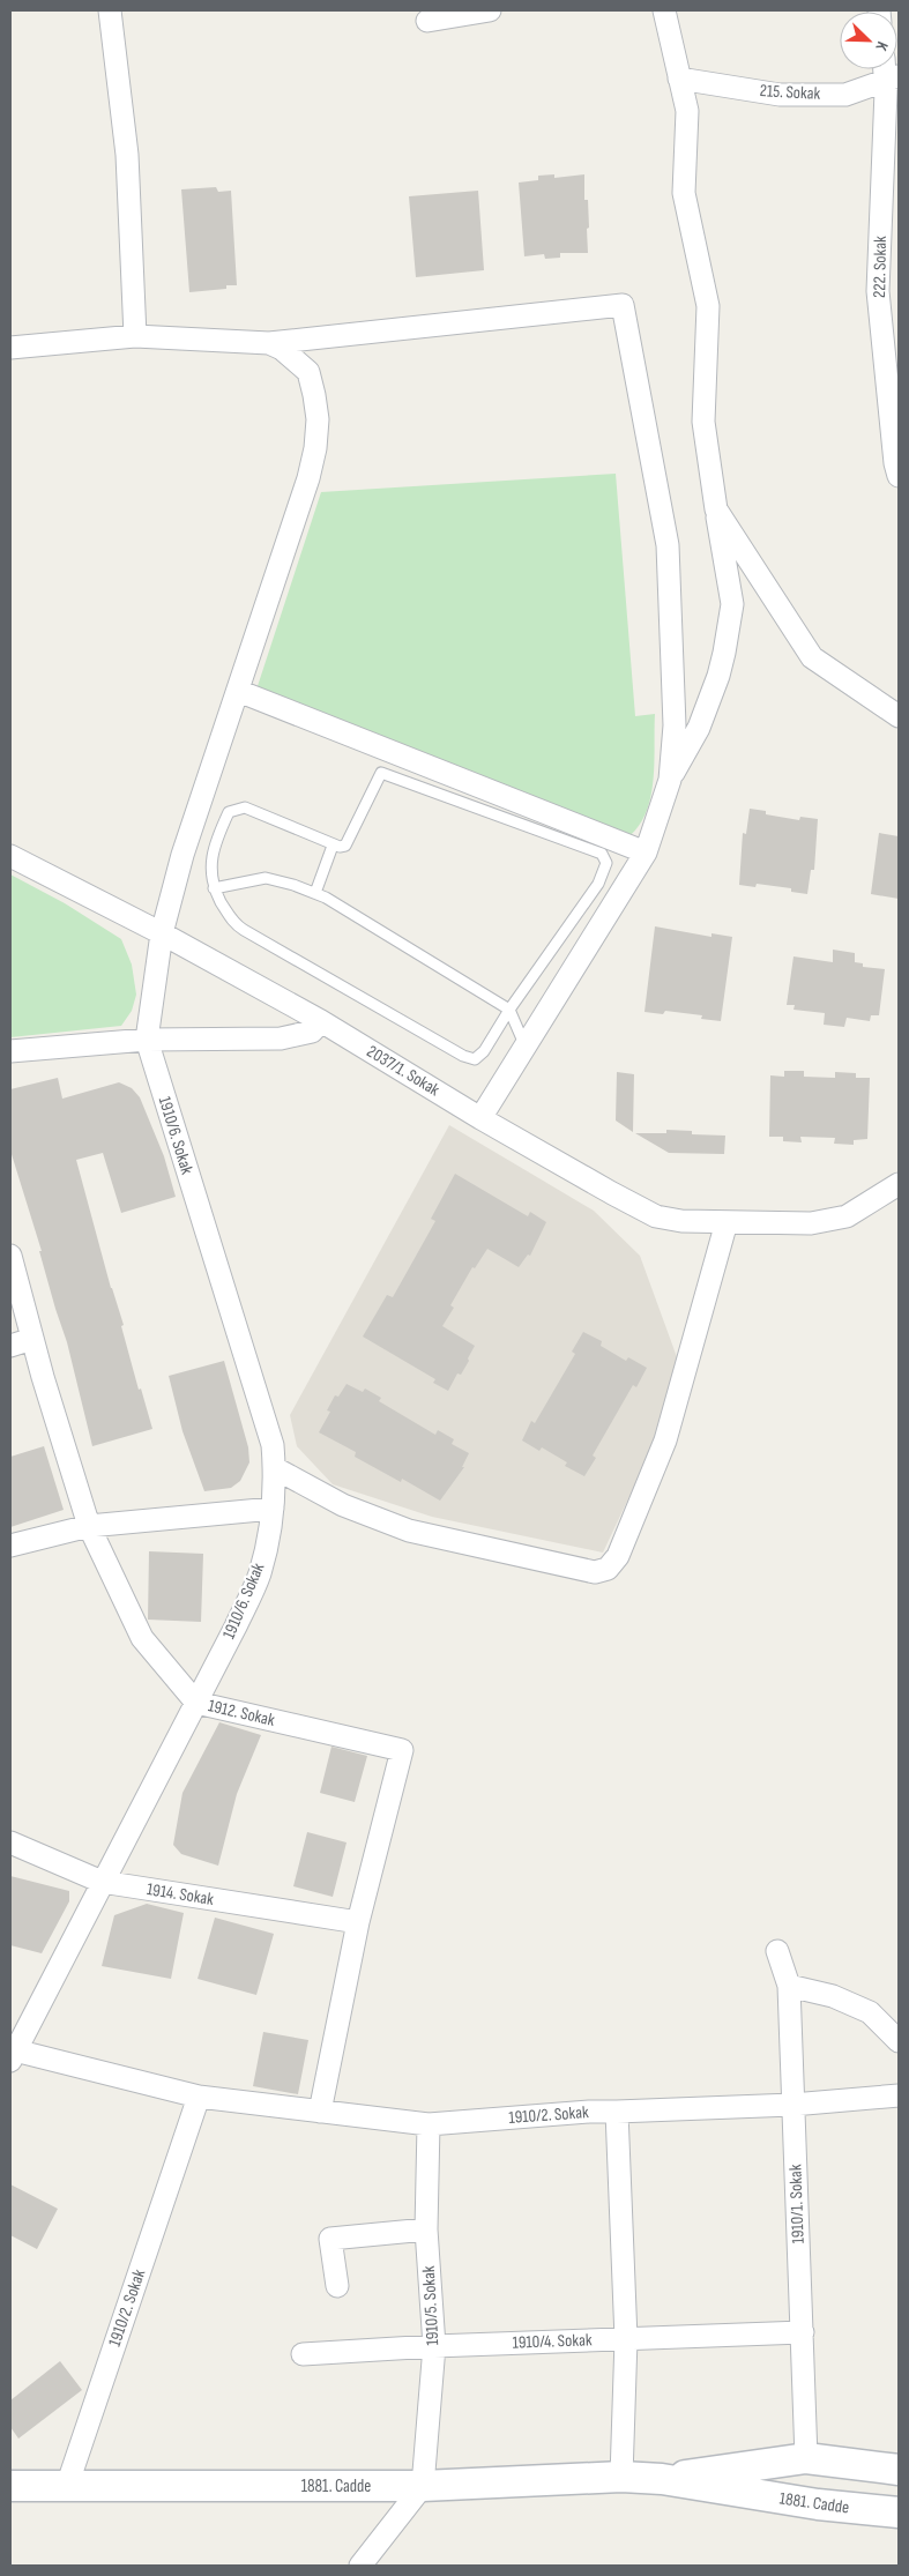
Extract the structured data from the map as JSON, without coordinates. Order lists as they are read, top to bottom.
{
  "streets": {
    "street": [
      "215. Sokak",
      "222. Sokak",
      "2037/1. Sokak",
      "1910/6. Sokak",
      "1912. Sokak",
      "1914. Sokak",
      "1910/2. Sokak",
      "1910/1. Sokak",
      "1910/5. Sokak",
      "1910/4. Sokak",
      "1881. Cadde"
    ]
  },
  "crossings": [
    ["215. Sokak", "222. Sokak"],
    ["1910/6. Sokak", "1912. Sokak"],
    ["1910/6. Sokak", "1914. Sokak"],
    ["1910/6. Sokak", "1910/2. Sokak"],
    ["1912. Sokak", "1914. Sokak"],
    ["1912. Sokak", "1910/2. Sokak"],
    ["1910/2. Sokak", "1910/1. Sokak"],
    ["1910/2. Sokak", "1910/5. Sokak"],
    ["1910/2. Sokak", "1881. Cadde"],
    ["1910/1. Sokak", "1910/4. Sokak"],
    ["1910/1. Sokak", "1881. Cadde"],
    ["1910/5. Sokak", "1910/4. Sokak"],
    ["1910/5. Sokak", "1881. Cadde"]
  ],
  "north": "bottom right"
}
